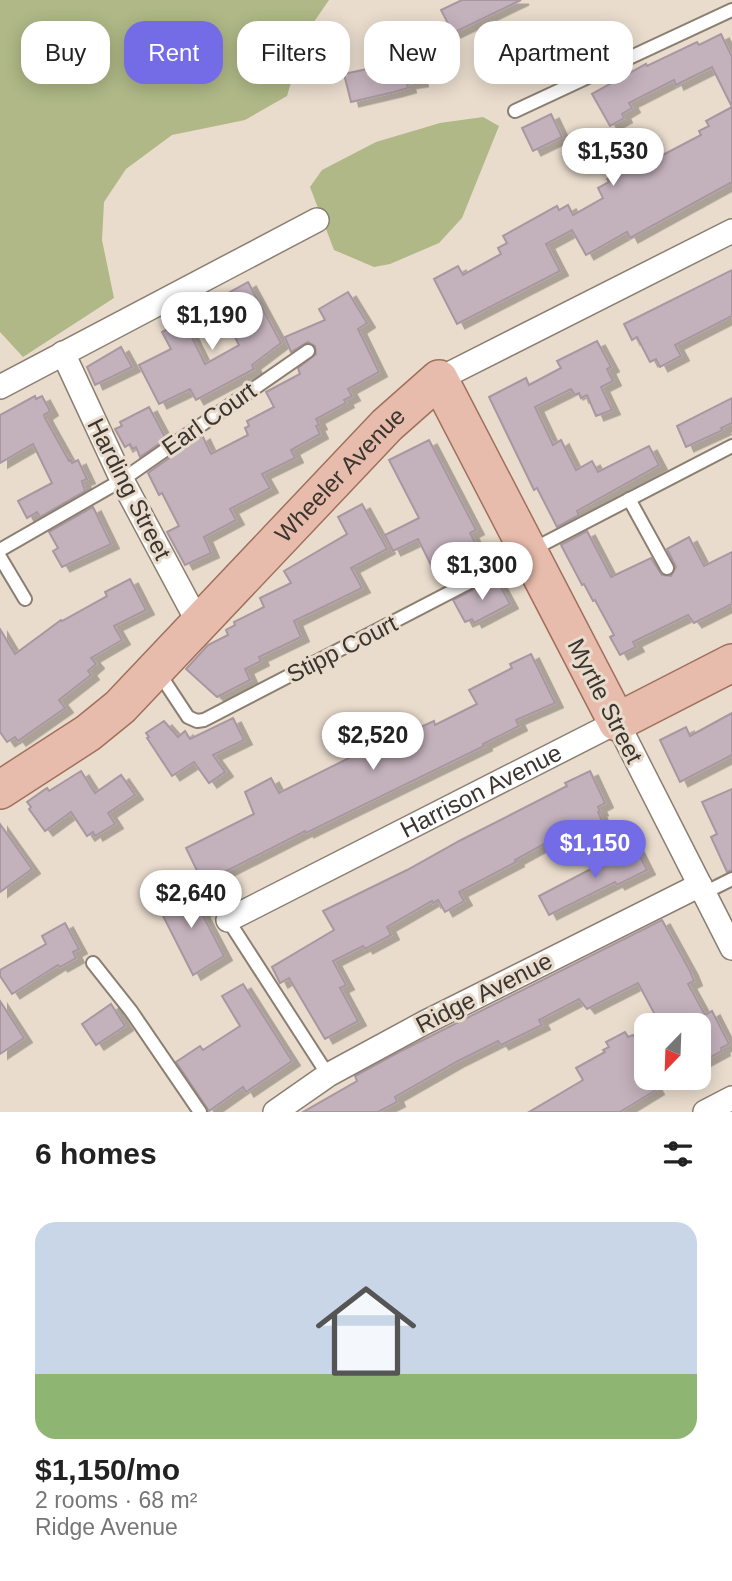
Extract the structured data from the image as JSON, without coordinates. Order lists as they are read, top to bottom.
{
  "streets": {
    "main road": ["Wheeler Avenue", "Myrtle Street", "Harrison Avenue"],
    "street": ["Harding Street", "Ridge Avenue"],
    "lane": ["Earl Court", "Stipp Court"]
  },
  "crossings": [
    ["Earl Court", "Harding Street"],
    ["Wheeler Avenue", "Harding Street"],
    ["Wheeler Avenue", "Stipp Court"],
    ["Wheeler Avenue", "Myrtle Street"],
    ["Stipp Court", "Myrtle Street"],
    ["Myrtle Street", "Harrison Avenue"],
    ["Myrtle Street", "Ridge Avenue"]
  ],
  "north": "bottom left",
  "page": {
    "chip": [
      "Buy",
      "Rent",
      "Filters",
      "New",
      "Apartment"
    ],
    "price": [
      "$1,530",
      "$1,190",
      "$1,300",
      "$2,520",
      "$1,150",
      "$2,640"
    ],
    "heading": "6 homes",
    "list": [
      {
        "name": "$1,150/mo",
        "note": "2 rooms · 68 m² · Ridge Avenue"
      }
    ]
  }
}
